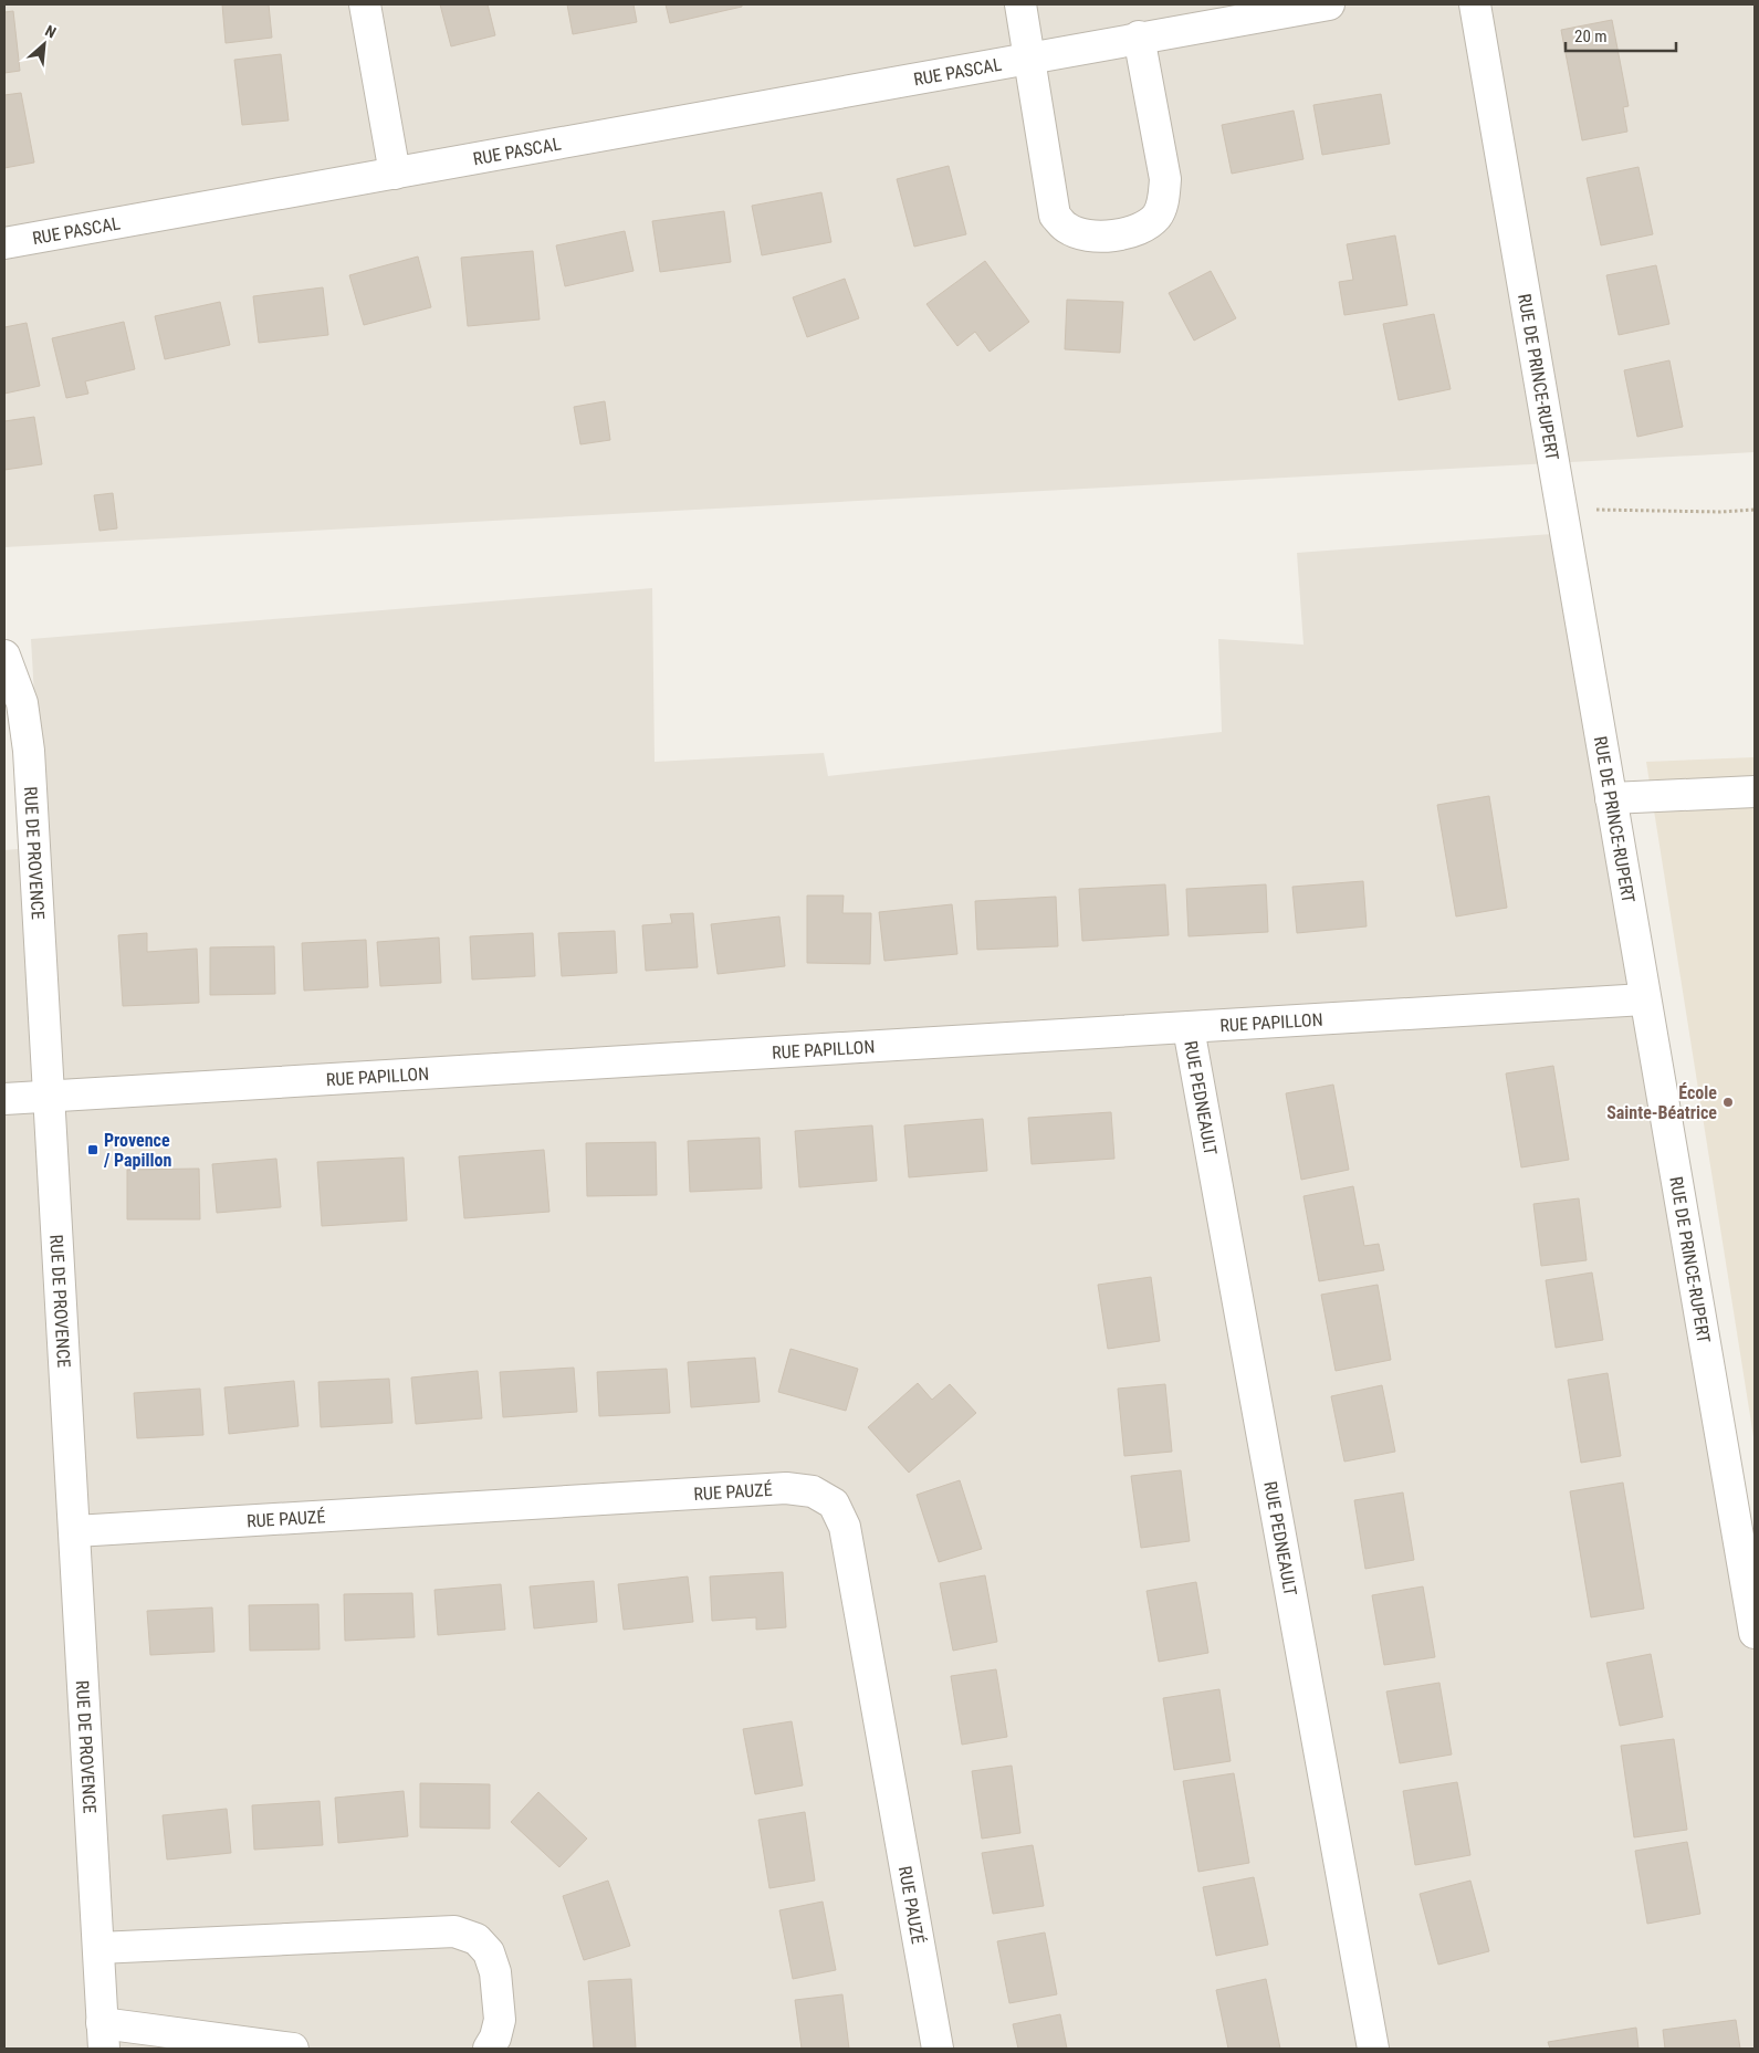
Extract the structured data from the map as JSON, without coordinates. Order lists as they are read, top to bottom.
{
  "streets": {
    "street": [
      "RUE PASCAL",
      "RUE DE PRINCE-RUPERT",
      "RUE DE PROVENCE",
      "RUE PAPILLON",
      "RUE PEDNEAULT",
      "RUE PAUZÉ"
    ]
  },
  "crossings": [
    ["RUE DE PRINCE-RUPERT", "RUE PAPILLON"],
    ["RUE DE PROVENCE", "RUE PAPILLON"],
    ["RUE DE PROVENCE", "RUE PAUZÉ"],
    ["RUE PAPILLON", "RUE PEDNEAULT"]
  ],
  "places": {
    "other": ["École Sainte-Béatrice"],
    "transit": ["Provence / Papillon"]
  },
  "scale_bar": "20 m",
  "north": "top right"
}
